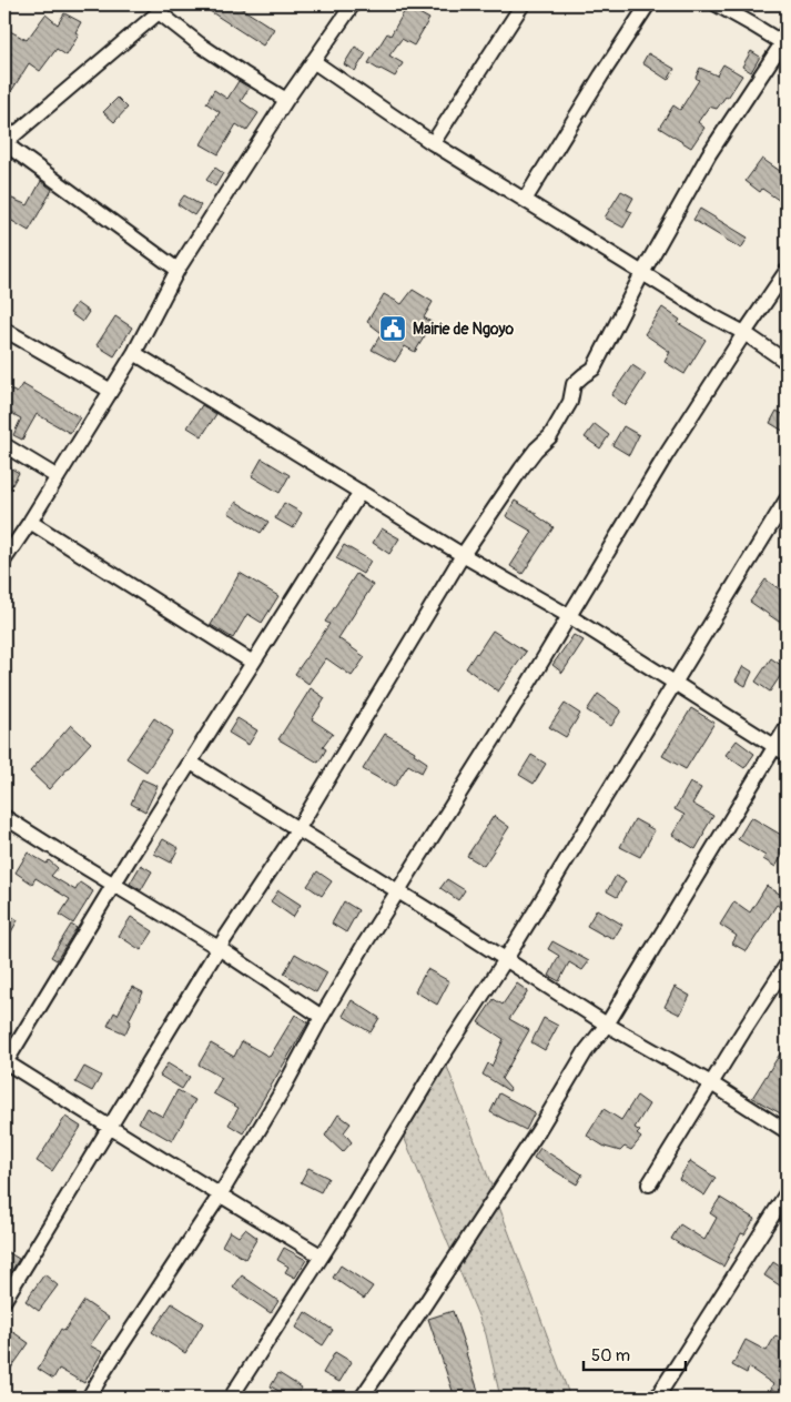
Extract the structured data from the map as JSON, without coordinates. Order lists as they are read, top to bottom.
{
  "places": {
    "public building": ["Mairie de Ngoyo"]
  },
  "scale_bar": "50 m"
}
